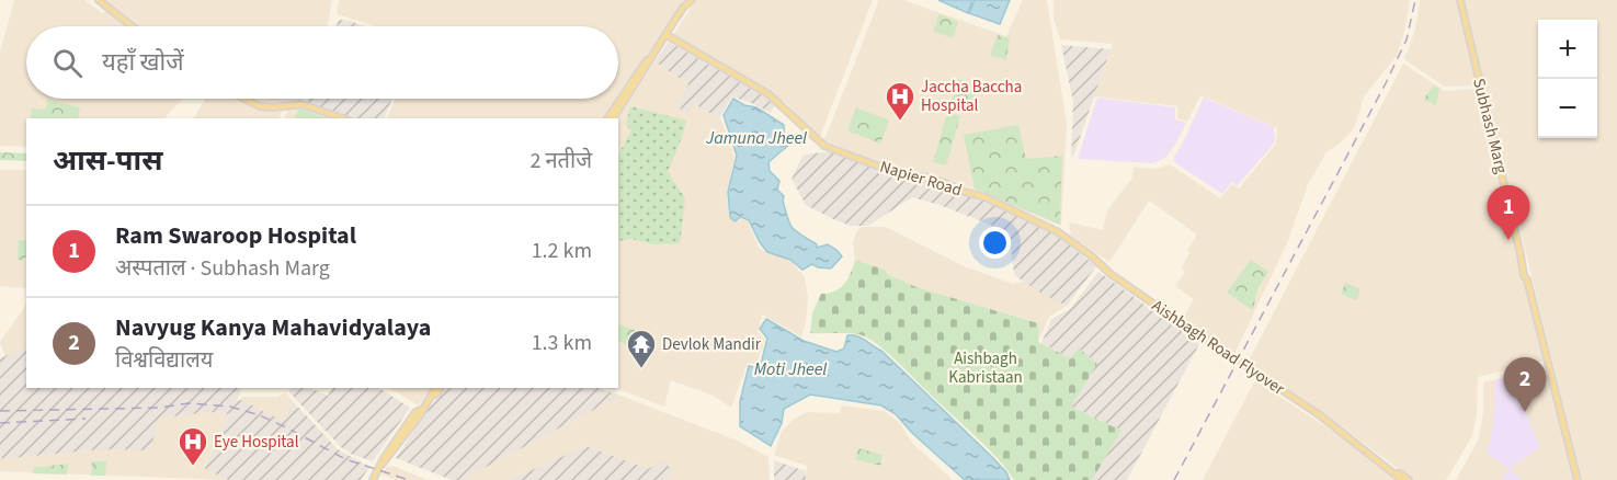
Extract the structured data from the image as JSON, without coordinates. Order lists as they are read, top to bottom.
{
  "streets": {
    "main road": ["Subhash Marg", "Napier Road", "Aishbagh Road Flyover"]
  },
  "crossings": [
    ["Napier Road", "Aishbagh Road Flyover"]
  ],
  "water": ["Jamuna Jheel", "Moti Jheel"],
  "parks": ["Aishbagh Kabristaan"],
  "places": {
    "hospital": ["Jaccha Baccha Hospital", "Eye Hospital"],
    "temple": ["Devlok Mandir"]
  },
  "page": {
    "map_buttons": ["+", "−"],
    "search": "यहाँ खोजें",
    "heading": ["आस-पास", "2 नतीजे"],
    "pins": ["1", "2"],
    "list": [
      {
        "mark": "1",
        "name": "Ram Swaroop Hospital",
        "note": "अस्पताल · Subhash Marg",
        "value": "1.2 km"
      },
      {
        "mark": "2",
        "name": "Navyug Kanya Mahavidyalaya",
        "note": "विश्वविद्यालय",
        "value": "1.3 km"
      }
    ]
  }
}
